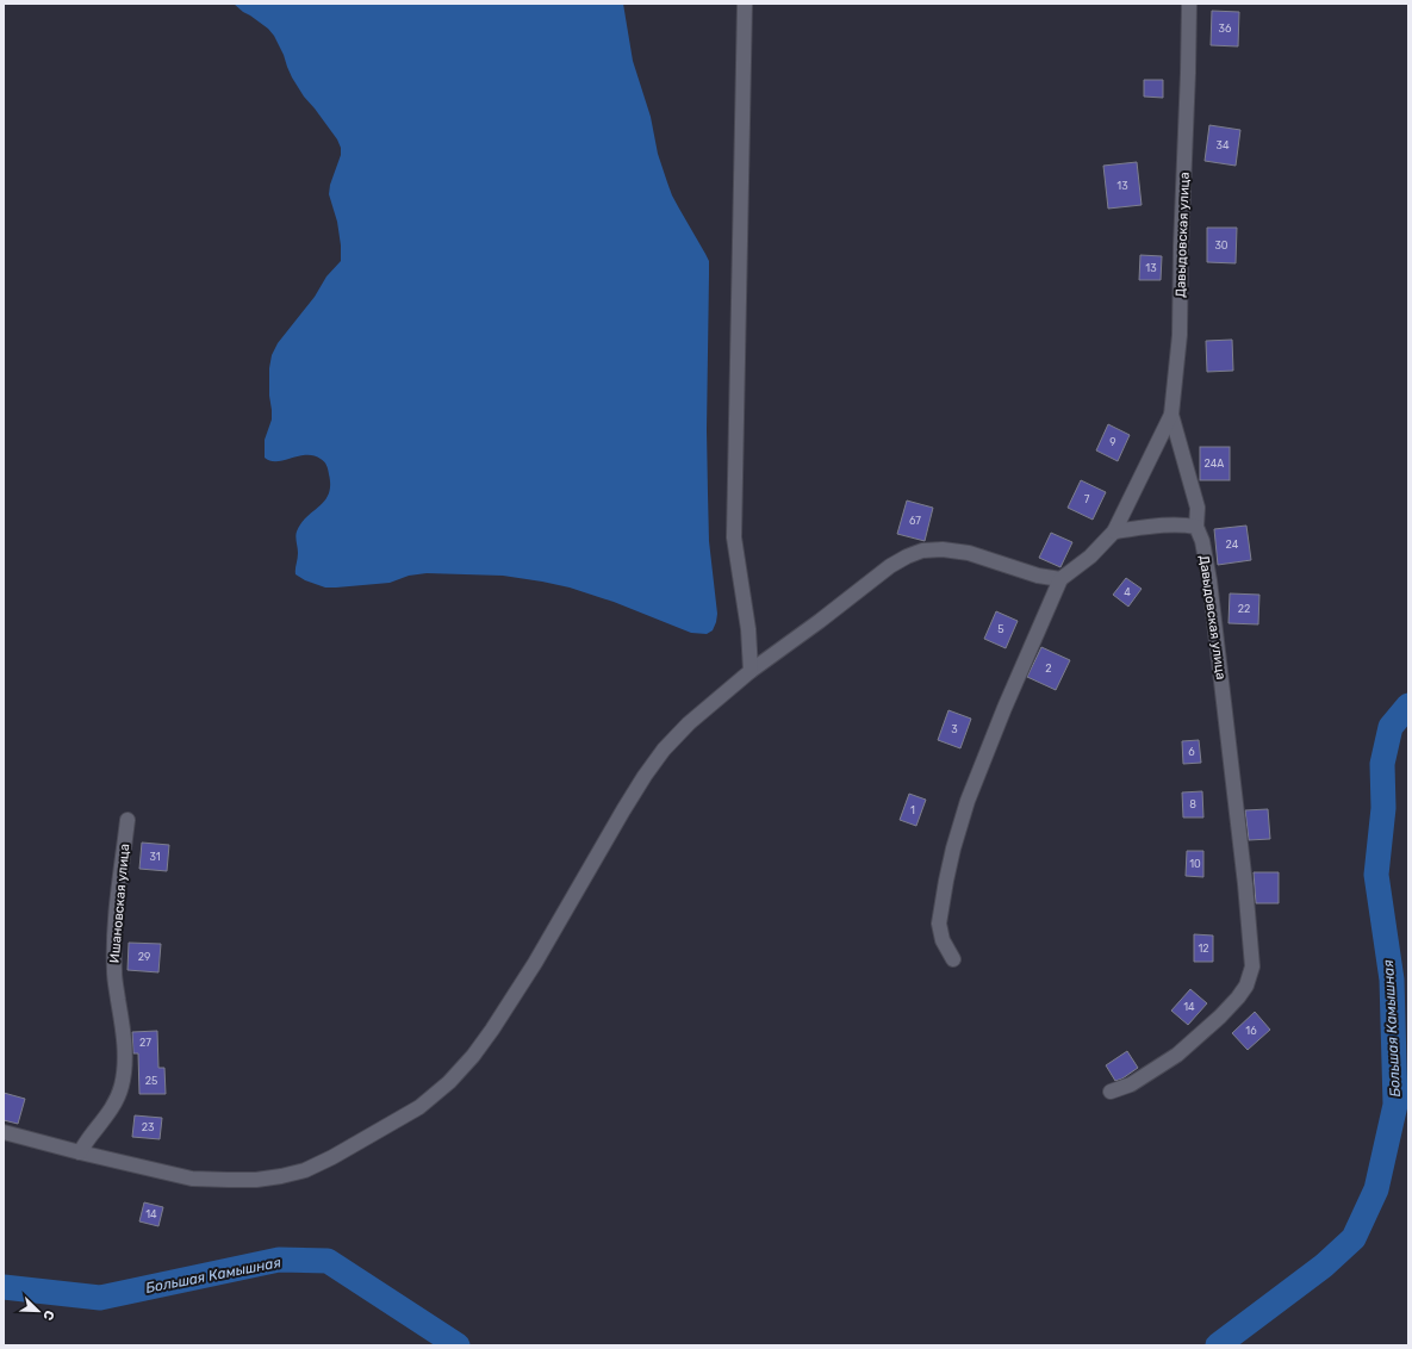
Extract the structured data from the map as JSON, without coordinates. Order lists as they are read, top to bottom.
{
  "streets": {
    "street": ["Давыдовская улица", "Ишановская улица"]
  },
  "water": ["Большая Камышная"],
  "house_numbers": [
    "36",
    "34",
    "13",
    "30",
    "13",
    "9",
    "24А",
    "7",
    "67",
    "24",
    "4",
    "22",
    "5",
    "2",
    "3",
    "6",
    "8",
    "1",
    "31",
    "10",
    "12",
    "29",
    "14",
    "16",
    "27",
    "25",
    "23",
    "14"
  ],
  "north": "bottom right"
}
